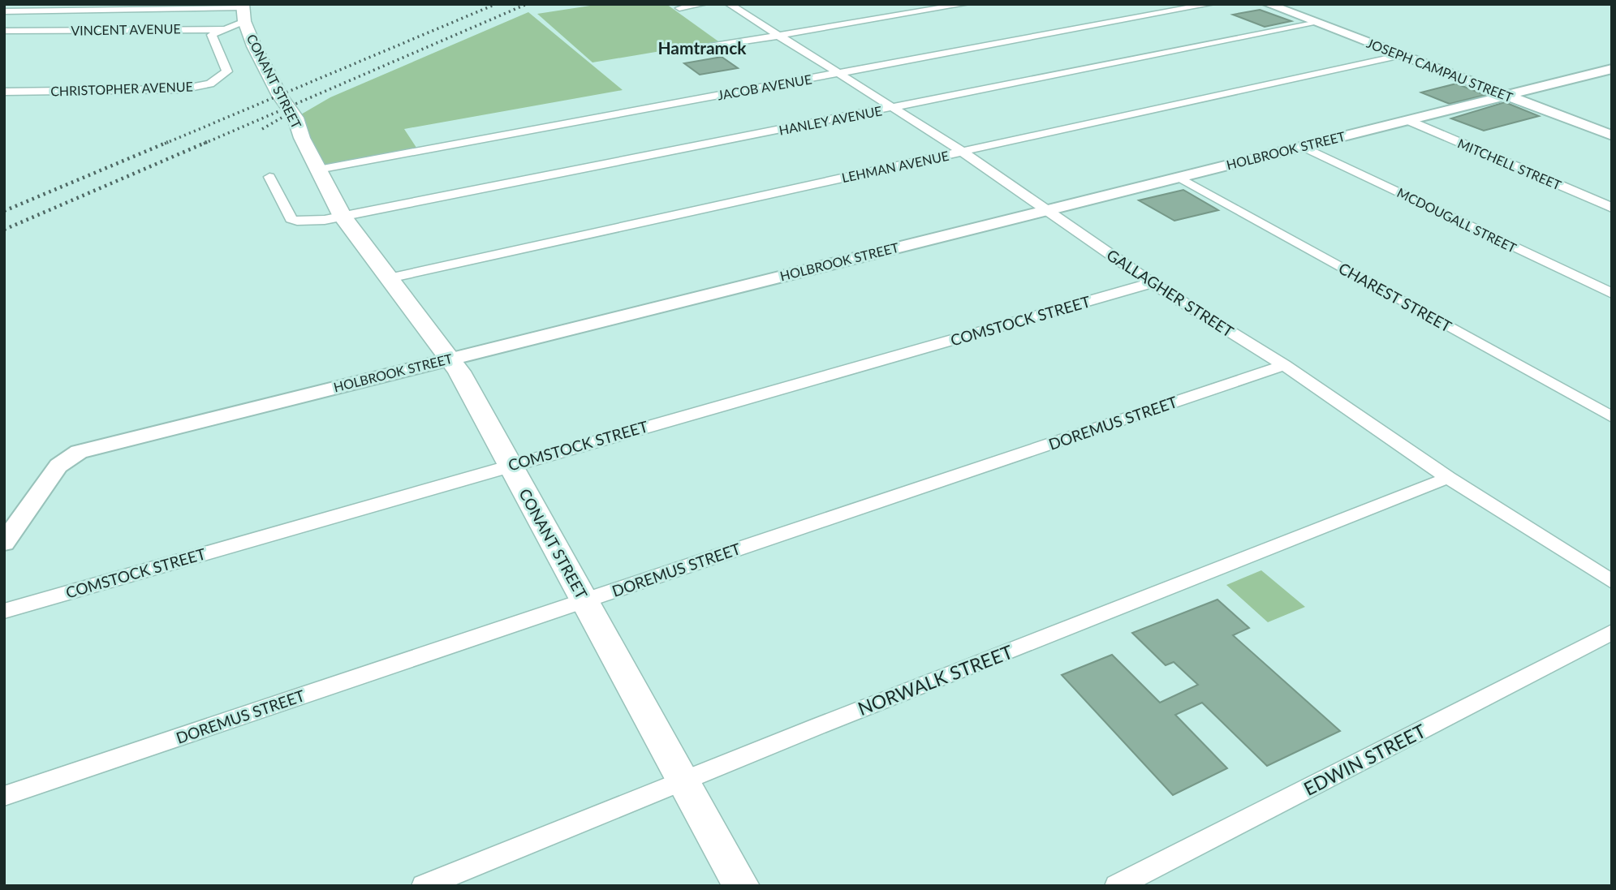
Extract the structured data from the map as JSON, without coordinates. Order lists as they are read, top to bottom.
{
  "streets": {
    "main road": ["CONANT STREET"],
    "street": [
      "VINCENT AVENUE",
      "JOSEPH CAMPAU STREET",
      "JACOB AVENUE",
      "CHRISTOPHER AVENUE",
      "HANLEY AVENUE",
      "HOLBROOK STREET",
      "MITCHELL STREET",
      "LEHMAN AVENUE",
      "MCDOUGALL STREET",
      "GALLAGHER STREET",
      "CHAREST STREET",
      "COMSTOCK STREET",
      "DOREMUS STREET",
      "NORWALK STREET",
      "EDWIN STREET"
    ]
  },
  "crossings": [
    ["VINCENT AVENUE", "CHRISTOPHER AVENUE"],
    ["JOSEPH CAMPAU STREET", "HANLEY AVENUE"],
    ["JOSEPH CAMPAU STREET", "HOLBROOK STREET"],
    ["JOSEPH CAMPAU STREET", "LEHMAN AVENUE"],
    ["CONANT STREET", "JACOB AVENUE"],
    ["CONANT STREET", "HANLEY AVENUE"],
    ["CONANT STREET", "HOLBROOK STREET"],
    ["CONANT STREET", "LEHMAN AVENUE"],
    ["CONANT STREET", "COMSTOCK STREET"],
    ["CONANT STREET", "DOREMUS STREET"],
    ["CONANT STREET", "NORWALK STREET"],
    ["JACOB AVENUE", "GALLAGHER STREET"],
    ["HANLEY AVENUE", "GALLAGHER STREET"],
    ["HOLBROOK STREET", "MITCHELL STREET"],
    ["HOLBROOK STREET", "MCDOUGALL STREET"],
    ["HOLBROOK STREET", "GALLAGHER STREET"],
    ["HOLBROOK STREET", "CHAREST STREET"],
    ["LEHMAN AVENUE", "GALLAGHER STREET"],
    ["GALLAGHER STREET", "COMSTOCK STREET"],
    ["GALLAGHER STREET", "DOREMUS STREET"],
    ["GALLAGHER STREET", "NORWALK STREET"]
  ],
  "districts": ["Hamtramck"]
}
